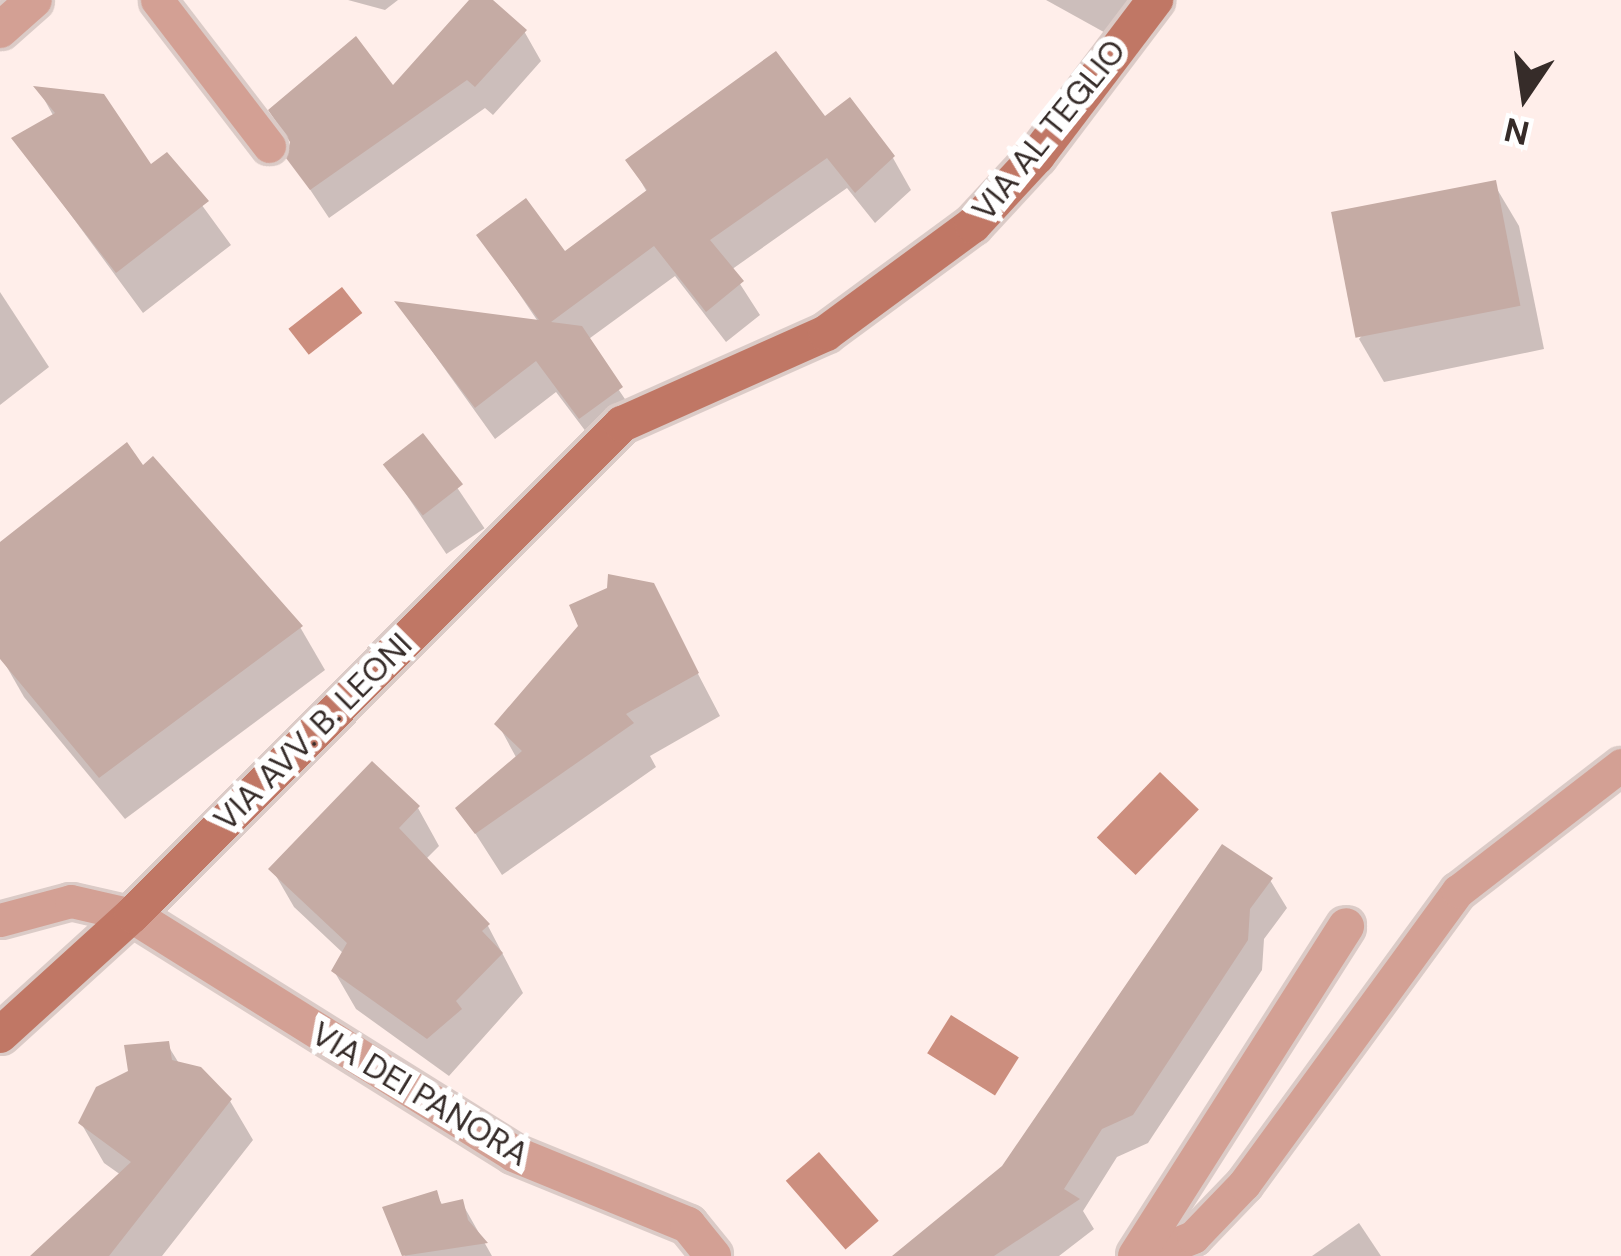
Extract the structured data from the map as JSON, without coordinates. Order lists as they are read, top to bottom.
{
  "streets": {
    "street": ["VIA AL TEGLIO", "VIA AVV. B. LEONI", "VIA DEI PANORA"]
  },
  "crossings": [
    ["VIA AL TEGLIO", "VIA AVV. B. LEONI"],
    ["VIA AVV. B. LEONI", "VIA DEI PANORA"]
  ],
  "north": "bottom"
}
